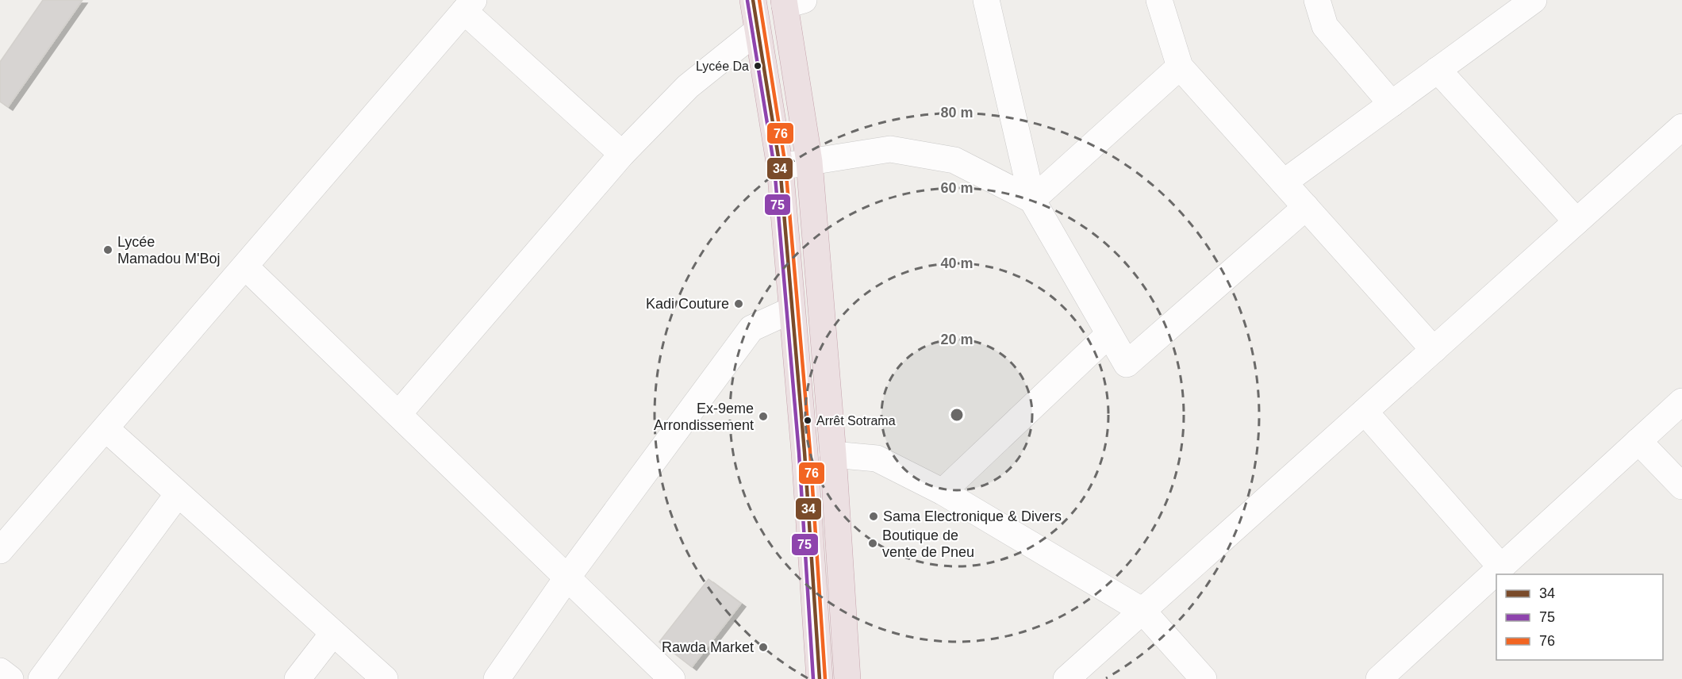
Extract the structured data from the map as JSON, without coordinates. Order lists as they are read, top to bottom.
{
  "places": [
    "Lycée Da",
    "Lycée Mamadou M'Boj",
    "Kadi Couture",
    "Ex-9eme Arrondissement",
    "Arrêt Sotrama",
    "Sama Electronique & Divers",
    "Boutique de vente de Pneu",
    "Rawda Market"
  ],
  "lines": ["transit line 34", "transit line 76", "transit line 75"],
  "legend": ["34", "75", "76"],
  "rings": [
    "80 m",
    "60 m",
    "40 m",
    "20 m"
  ]
}
